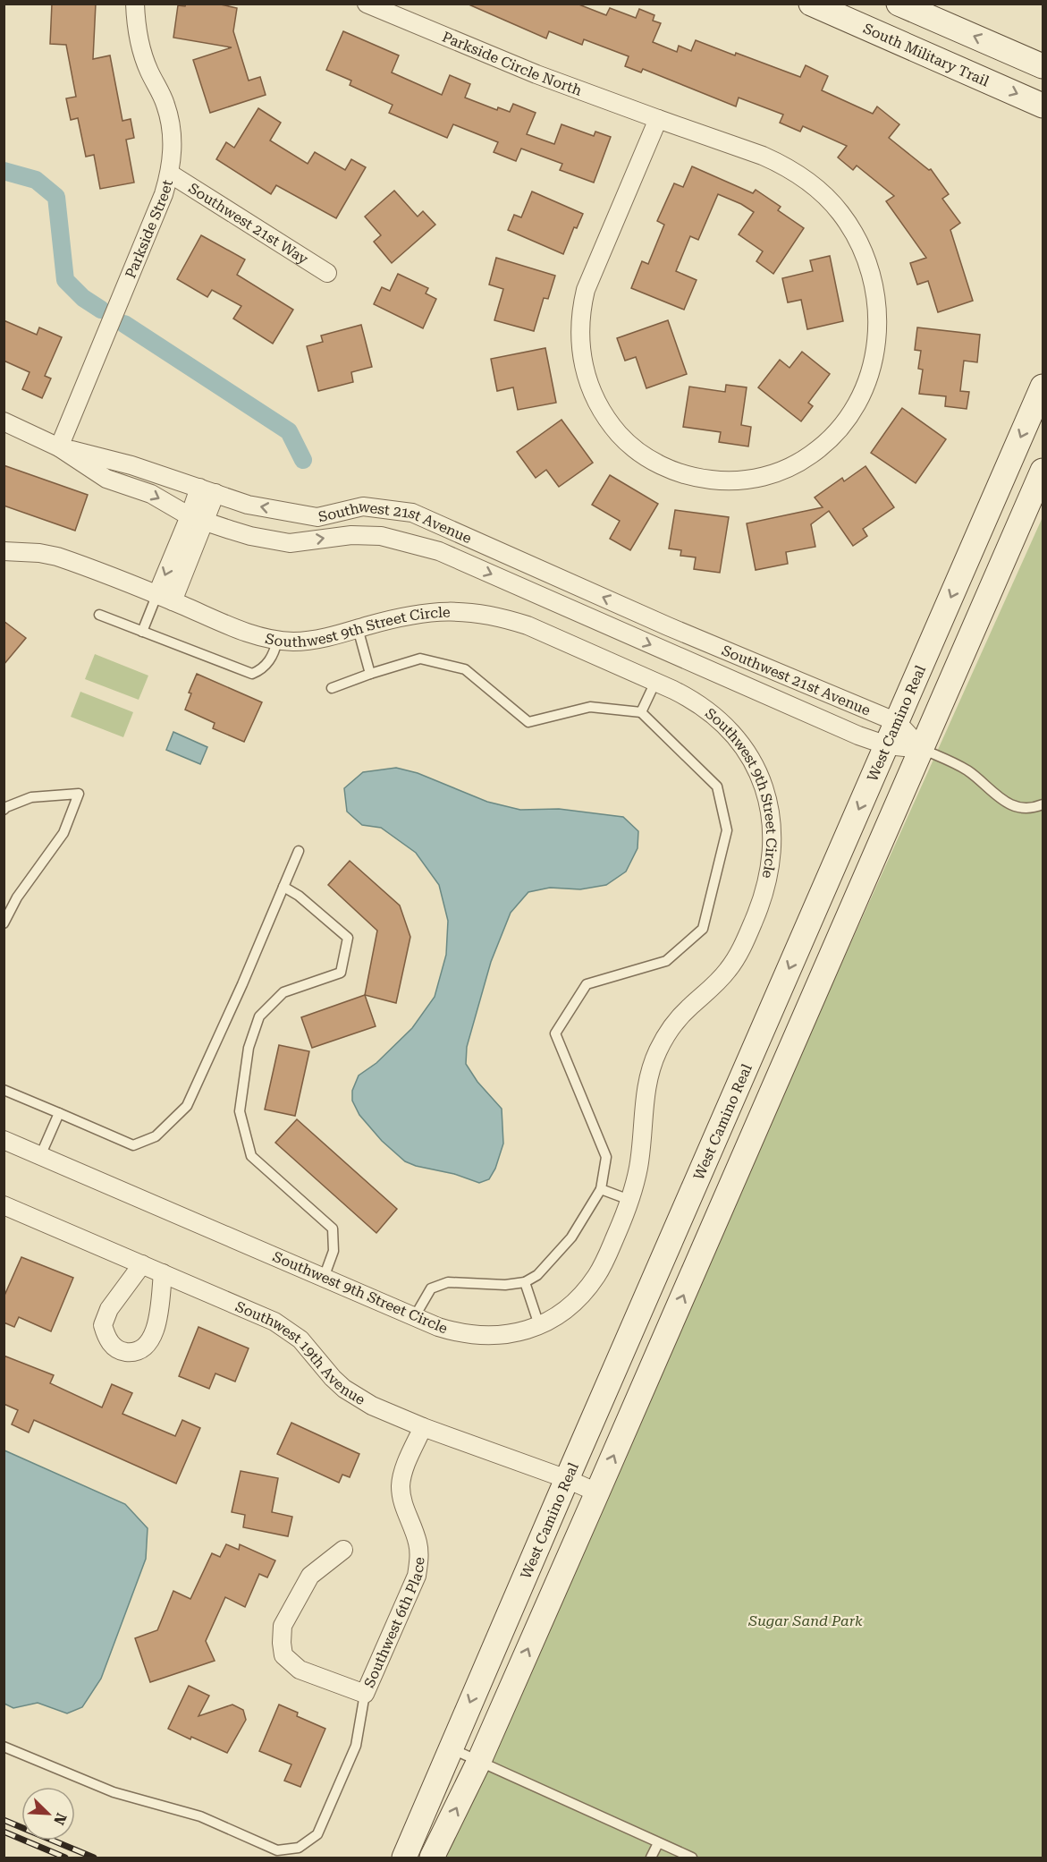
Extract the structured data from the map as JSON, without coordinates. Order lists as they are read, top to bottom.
{
  "streets": {
    "street": [
      "South Military Trail",
      "Parkside Circle North",
      "Southwest 21st Way",
      "Parkside Street",
      "Southwest 21st Avenue",
      "Southwest 9th Street Circle",
      "West Camino Real",
      "Southwest 19th Avenue",
      "Southwest 6th Place"
    ]
  },
  "crossings": [
    ["Southwest 21st Way", "Parkside Street"],
    ["Parkside Street", "Southwest 21st Avenue"],
    ["Southwest 21st Avenue", "West Camino Real"],
    ["West Camino Real", "Southwest 19th Avenue"],
    ["Southwest 19th Avenue", "Southwest 6th Place"]
  ],
  "parks": ["Sugar Sand Park"],
  "north": "bottom right"
}
